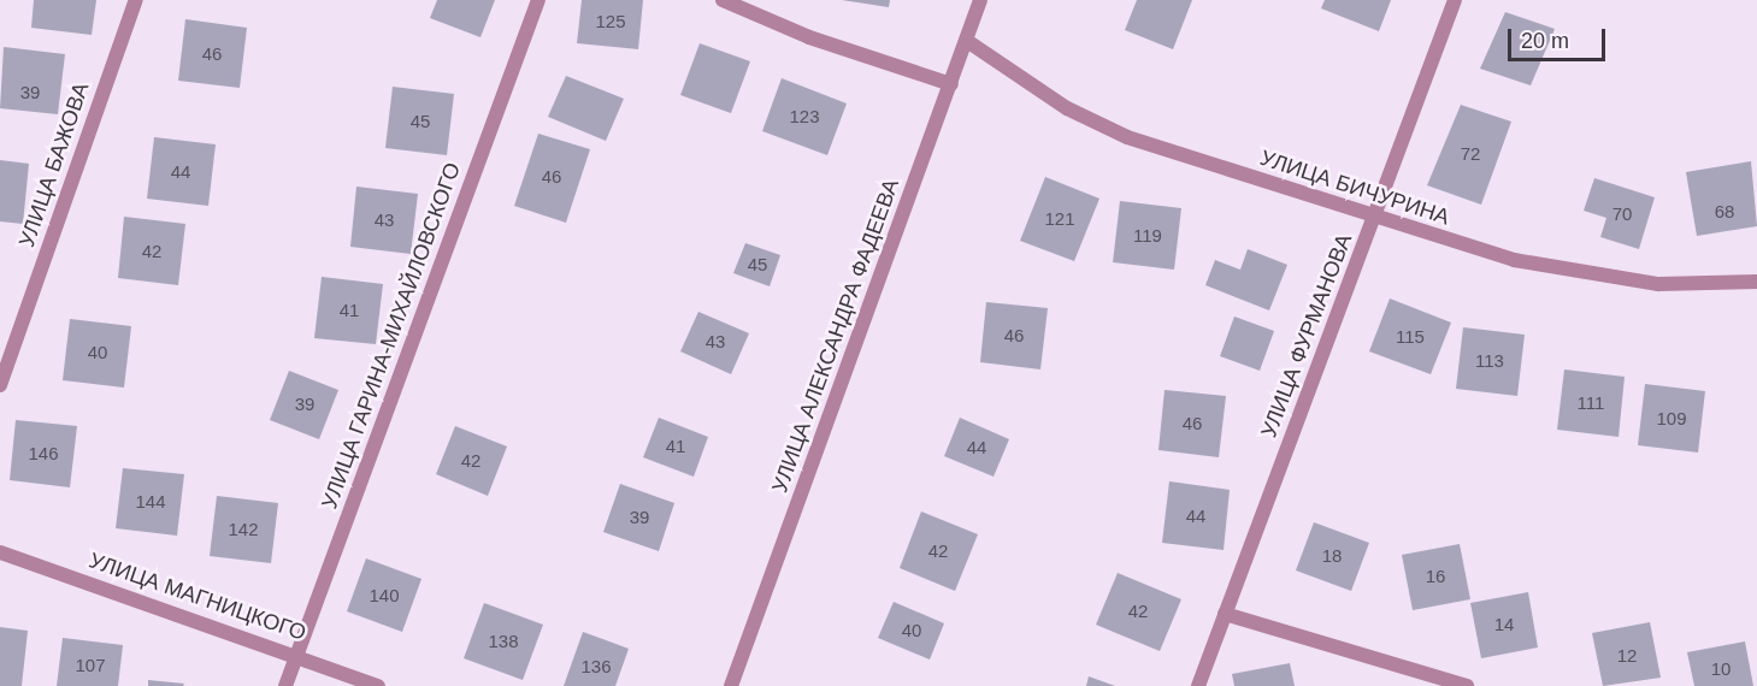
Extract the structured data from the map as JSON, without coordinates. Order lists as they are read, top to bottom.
{
  "streets": {
    "street": [
      "УЛИЦА БАЖОВА",
      "УЛИЦА БИЧУРИНА",
      "УЛИЦА ГАРИНА-МИХАЙЛОВСКОГО",
      "УЛИЦА АЛЕКСАНДРА ФАДЕЕВА",
      "УЛИЦА ФУРМАНОВА",
      "УЛИЦА МАГНИЦКОГО"
    ]
  },
  "crossings": [
    ["УЛИЦА БИЧУРИНА", "УЛИЦА АЛЕКСАНДРА ФАДЕЕВА"],
    ["УЛИЦА БИЧУРИНА", "УЛИЦА ФУРМАНОВА"],
    ["УЛИЦА ГАРИНА-МИХАЙЛОВСКОГО", "УЛИЦА МАГНИЦКОГО"]
  ],
  "house_numbers": [
    "125",
    "46",
    "39",
    "123",
    "45",
    "72",
    "44",
    "46",
    "68",
    "70",
    "121",
    "43",
    "119",
    "42",
    "45",
    "41",
    "46",
    "115",
    "43",
    "40",
    "113",
    "111",
    "39",
    "109",
    "46",
    "41",
    "44",
    "146",
    "42",
    "144",
    "44",
    "39",
    "142",
    "42",
    "18",
    "16",
    "140",
    "42",
    "14",
    "40",
    "138",
    "12",
    "107",
    "136",
    "10"
  ],
  "scale_bar": "20 m"
}
